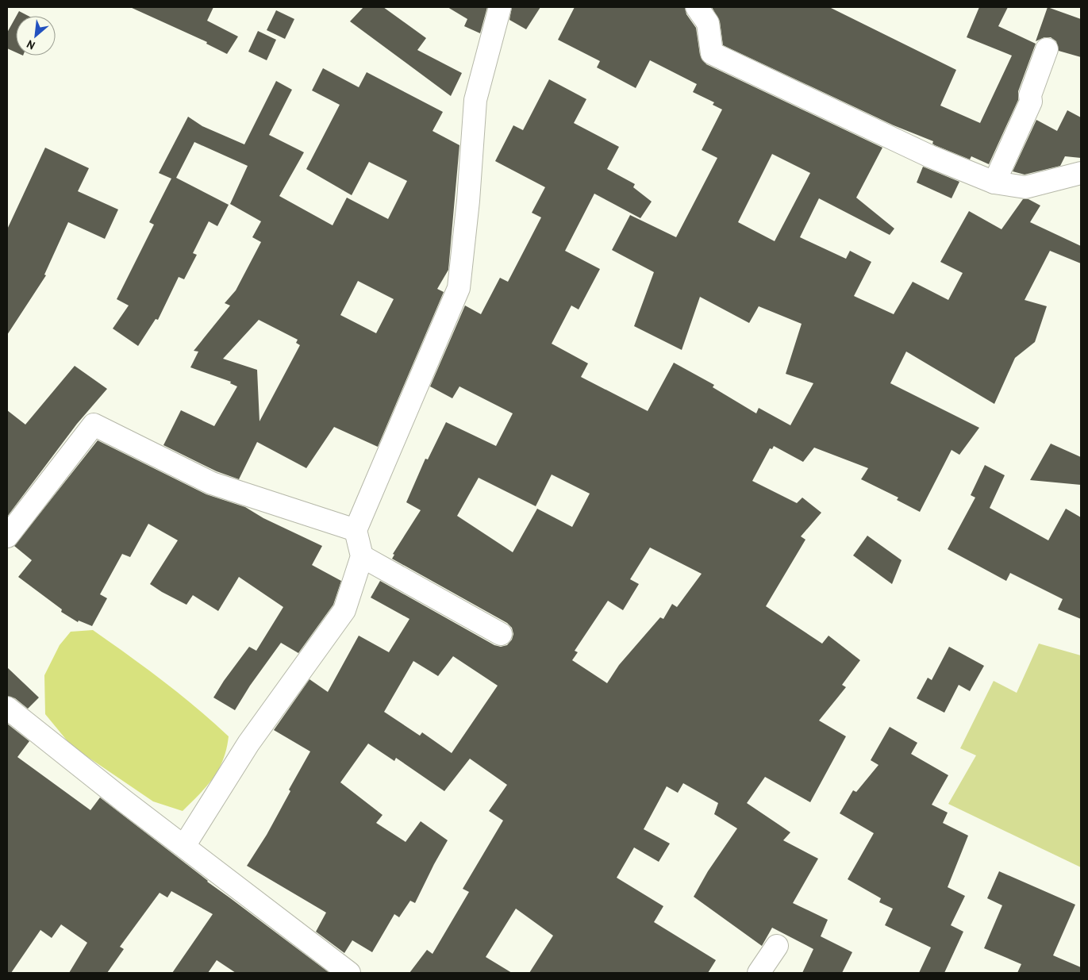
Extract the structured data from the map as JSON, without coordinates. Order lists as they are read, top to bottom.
{
  "north": "bottom left"
}
